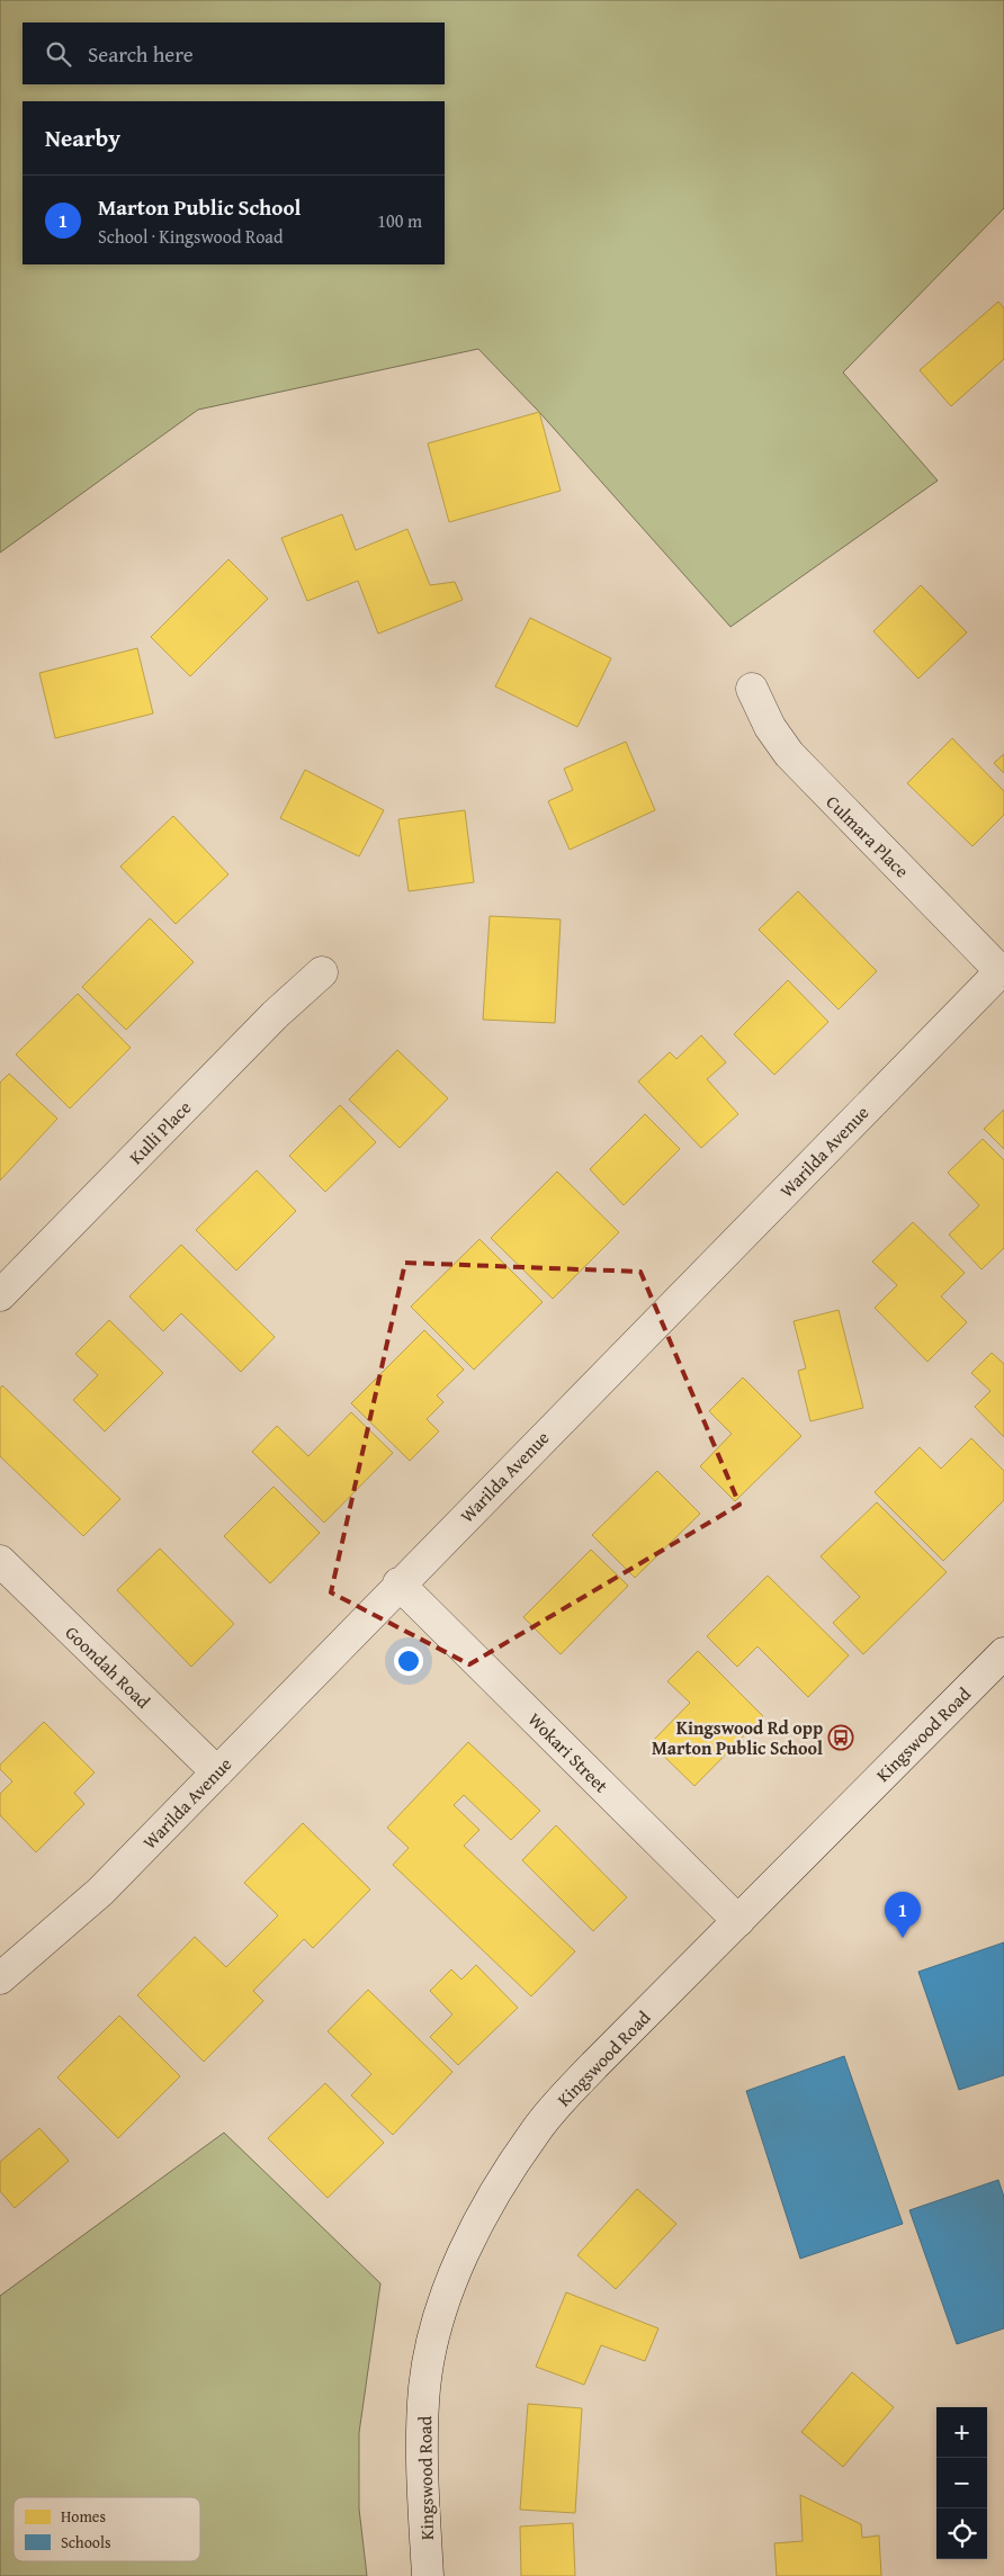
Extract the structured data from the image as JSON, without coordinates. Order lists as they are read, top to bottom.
{
  "streets": {
    "street": [
      "Culmara Place",
      "Kulli Place",
      "Warilda Avenue",
      "Goondah Road",
      "Kingswood Road",
      "Wokari Street"
    ]
  },
  "crossings": [
    ["Culmara Place", "Warilda Avenue"],
    ["Warilda Avenue", "Goondah Road"],
    ["Warilda Avenue", "Wokari Street"],
    ["Kingswood Road", "Wokari Street"]
  ],
  "places": {
    "bus stop": ["Kingswood Rd opp Marton Public School"]
  },
  "legend": ["Homes", "Schools"],
  "page": {
    "search": "Search here",
    "heading": "Nearby",
    "list": [
      {
        "mark": "1",
        "name": "Marton Public School",
        "note": "School · Kingswood Road",
        "value": "100 m"
      }
    ],
    "pins": "1",
    "map_buttons": ["+", "−"]
  }
}
